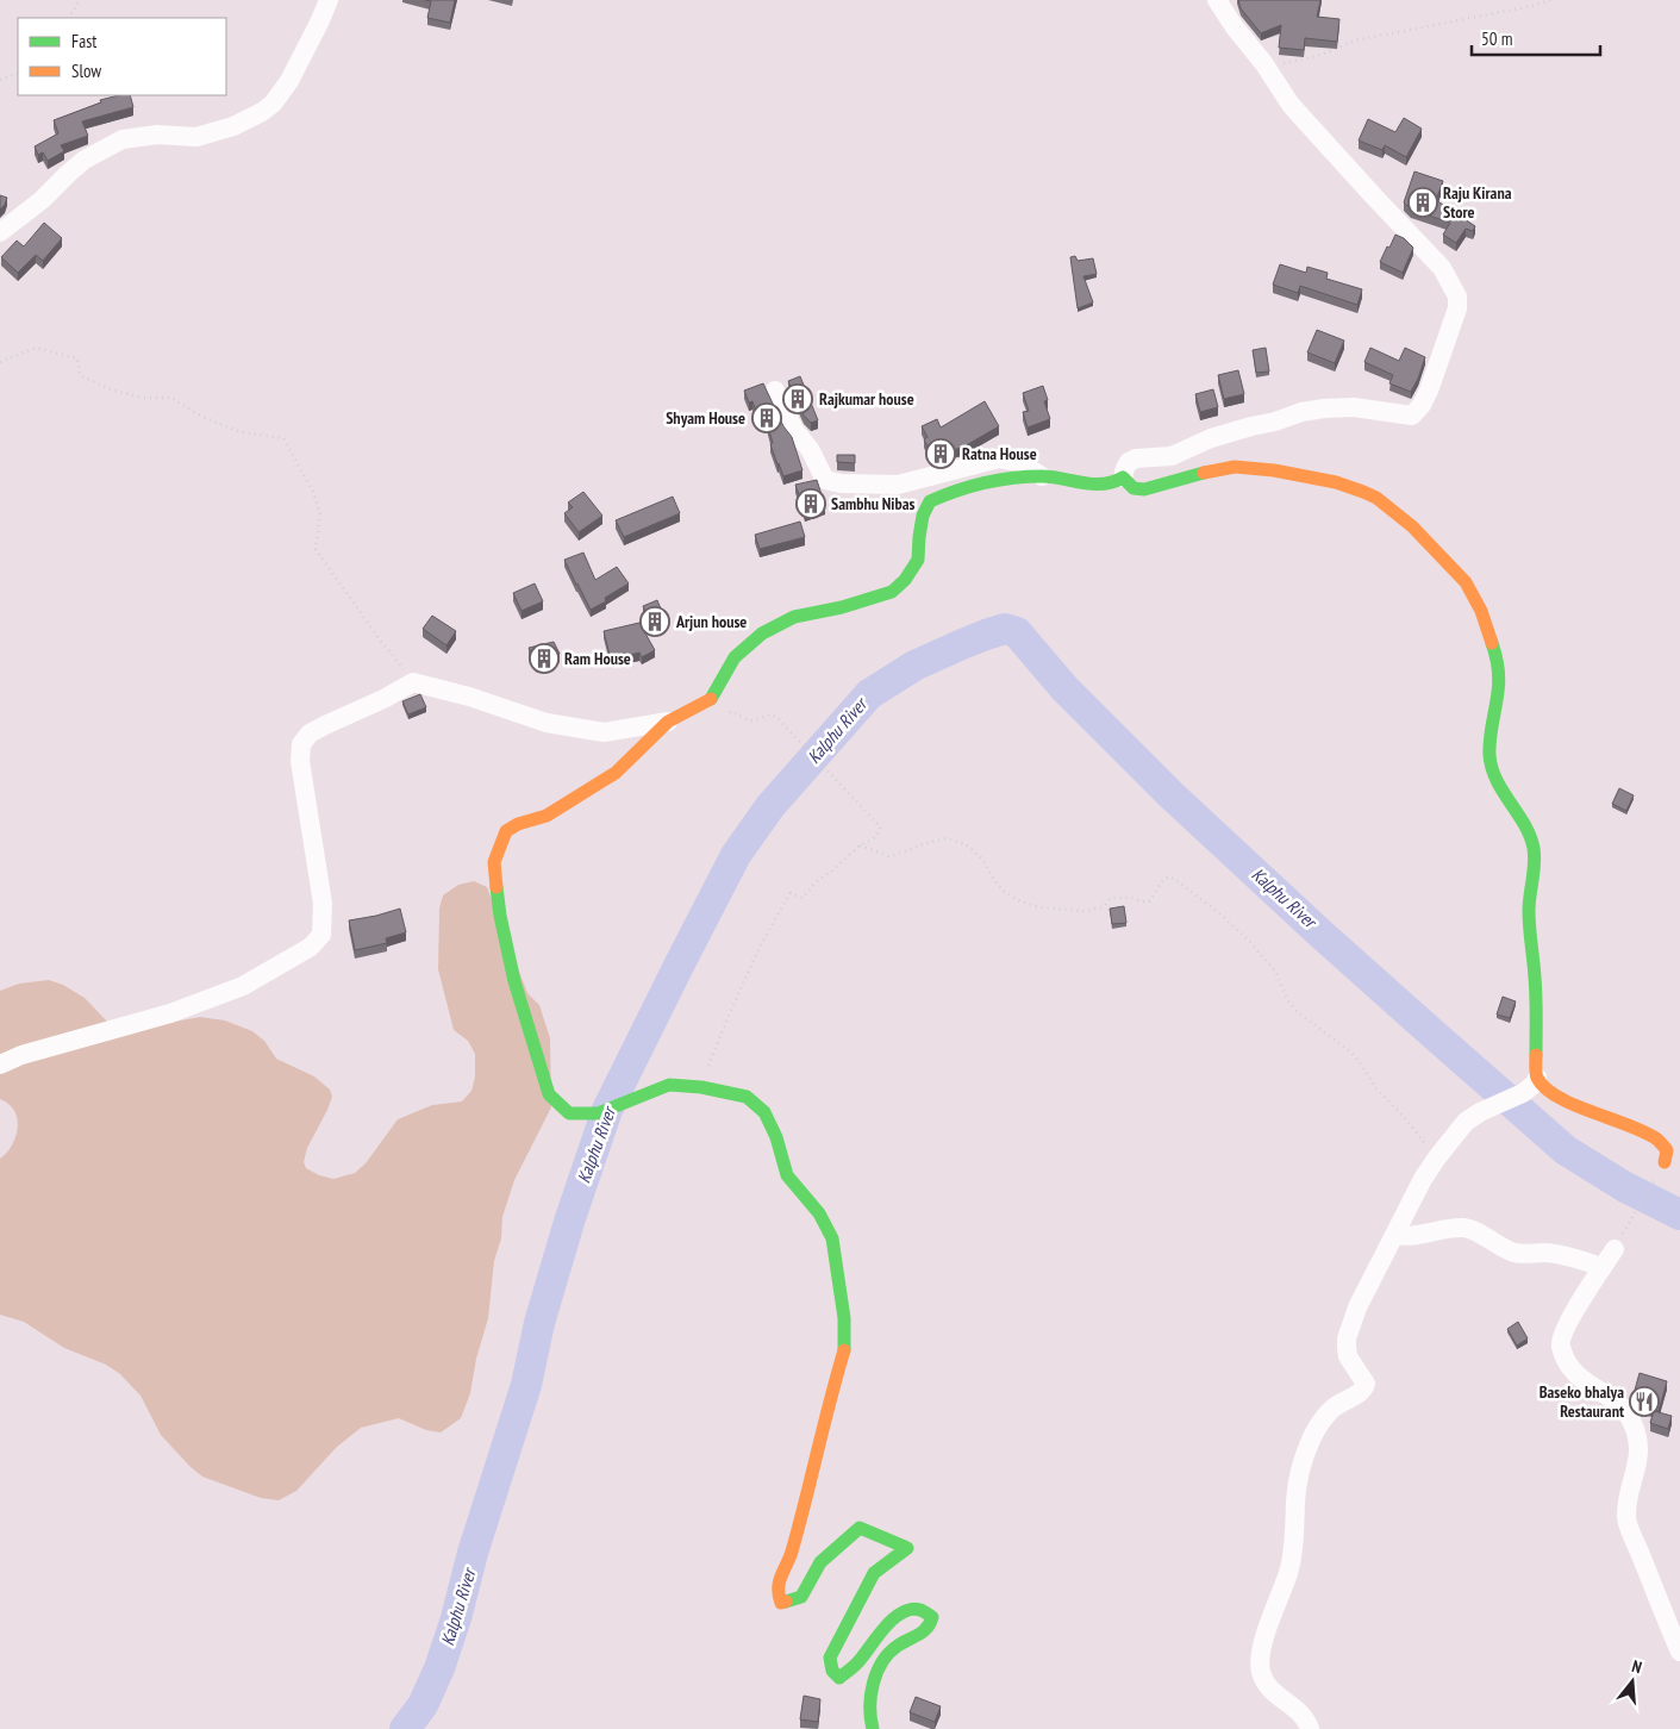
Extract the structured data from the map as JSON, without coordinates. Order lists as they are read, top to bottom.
{
  "water": ["Kalphu River"],
  "places": {
    "building": [
      "Raju Kirana Store",
      "Rajkumar house",
      "Shyam House",
      "Ratna House",
      "Sambhu Nibas",
      "Arjun house",
      "Ram House"
    ],
    "restaurant": ["Baseko bhalya Restaurant"]
  },
  "legend": ["Fast", "Slow"],
  "scale_bar": "50 m",
  "north": "top"
}
